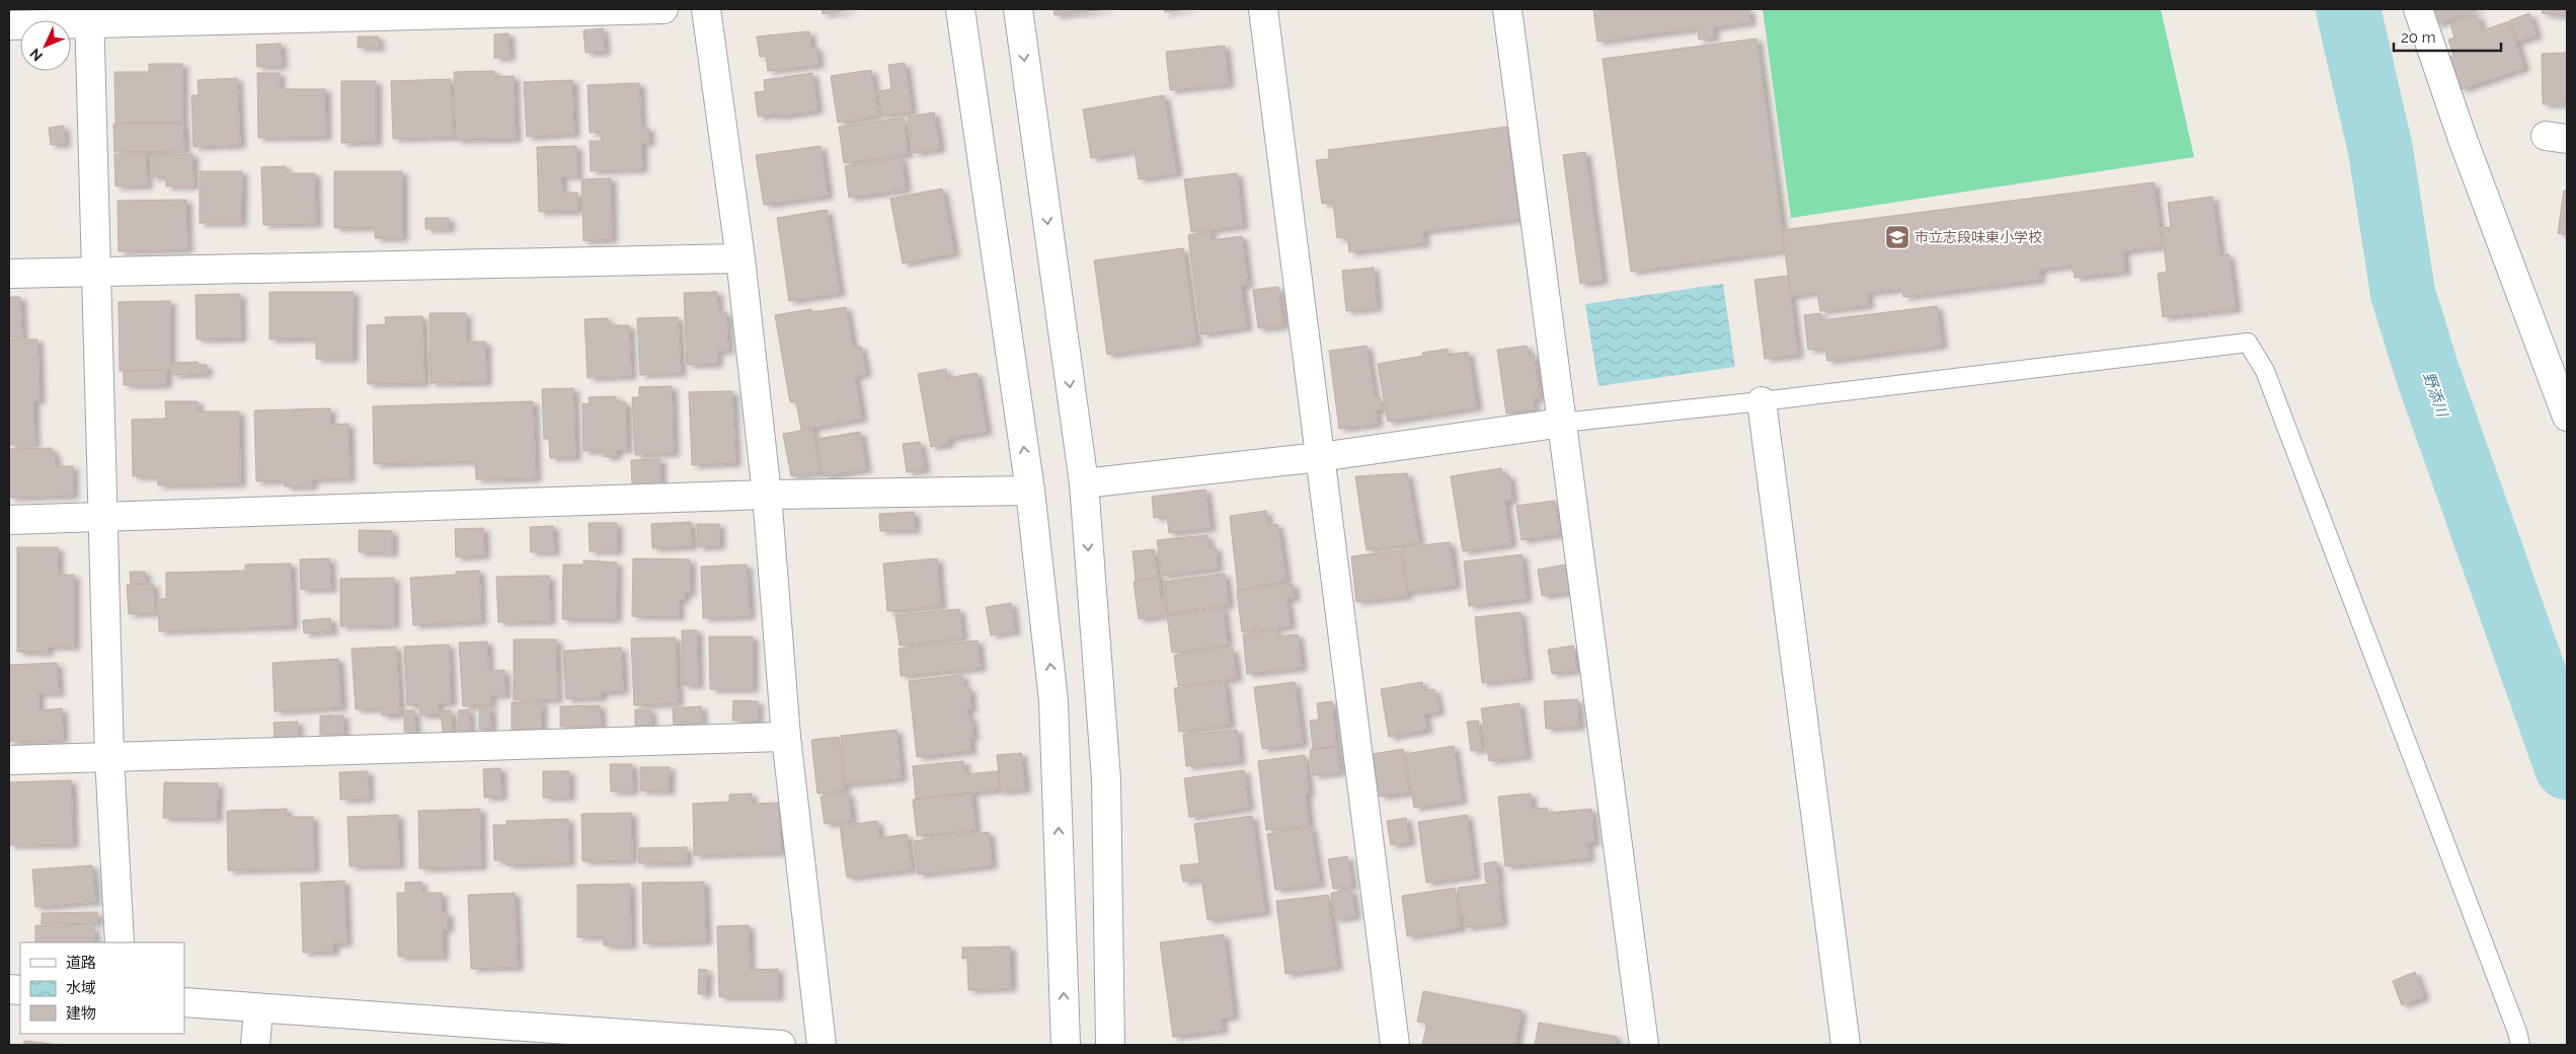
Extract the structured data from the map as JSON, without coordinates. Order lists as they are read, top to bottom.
{
  "water": ["野添川"],
  "places": {
    "school or university": ["市立志段味東小学校"]
  },
  "legend": ["道路", "水域", "建物"],
  "scale_bar": "20 m",
  "north": "bottom left"
}
